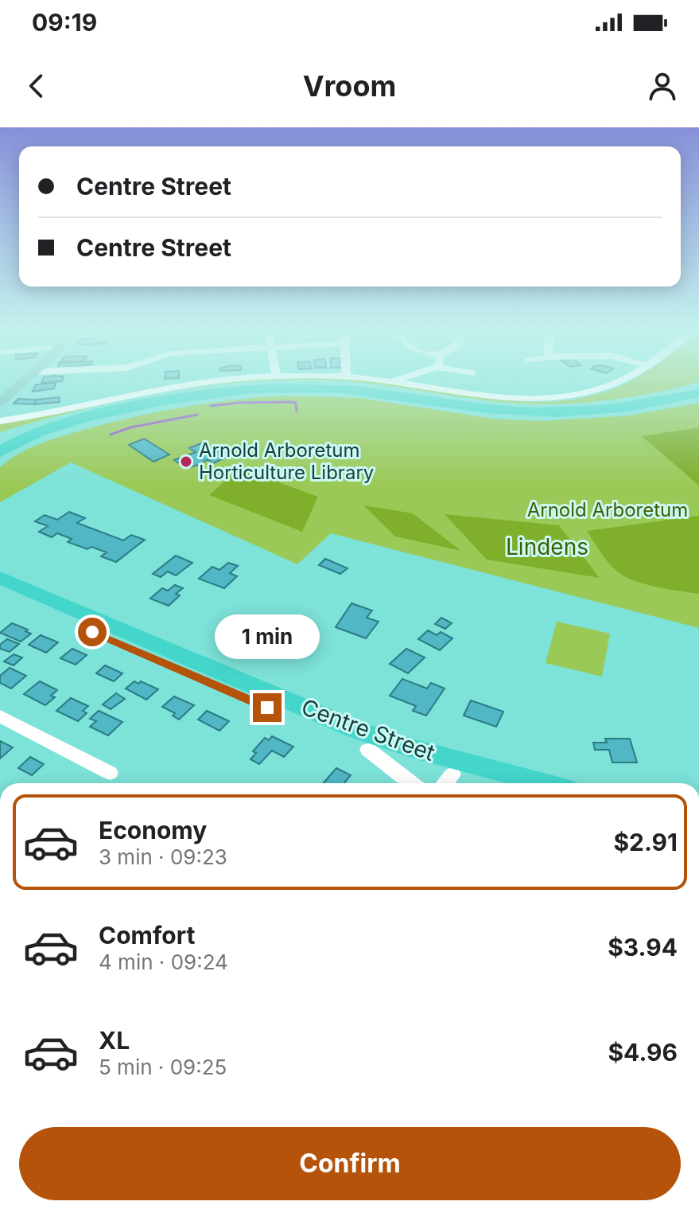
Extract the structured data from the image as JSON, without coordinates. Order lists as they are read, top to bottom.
{
  "streets": {
    "highway": ["Centre Street"]
  },
  "parks": ["Arnold Arboretum", "Lindens"],
  "places": ["Arnold Arboretum Horticulture Library"],
  "page": {
    "status": "09:19",
    "header": "Vroom",
    "banner": ["Centre Street", "Centre Street"],
    "bubble": "1 min",
    "list": [
      {
        "name": "Economy",
        "note": "3 min · 09:23",
        "value": "$2.91"
      },
      {
        "name": "Comfort",
        "note": "4 min · 09:24",
        "value": "$3.94"
      },
      {
        "name": "XL",
        "note": "5 min · 09:25",
        "value": "$4.96"
      }
    ],
    "buttons": "Confirm"
  }
}
